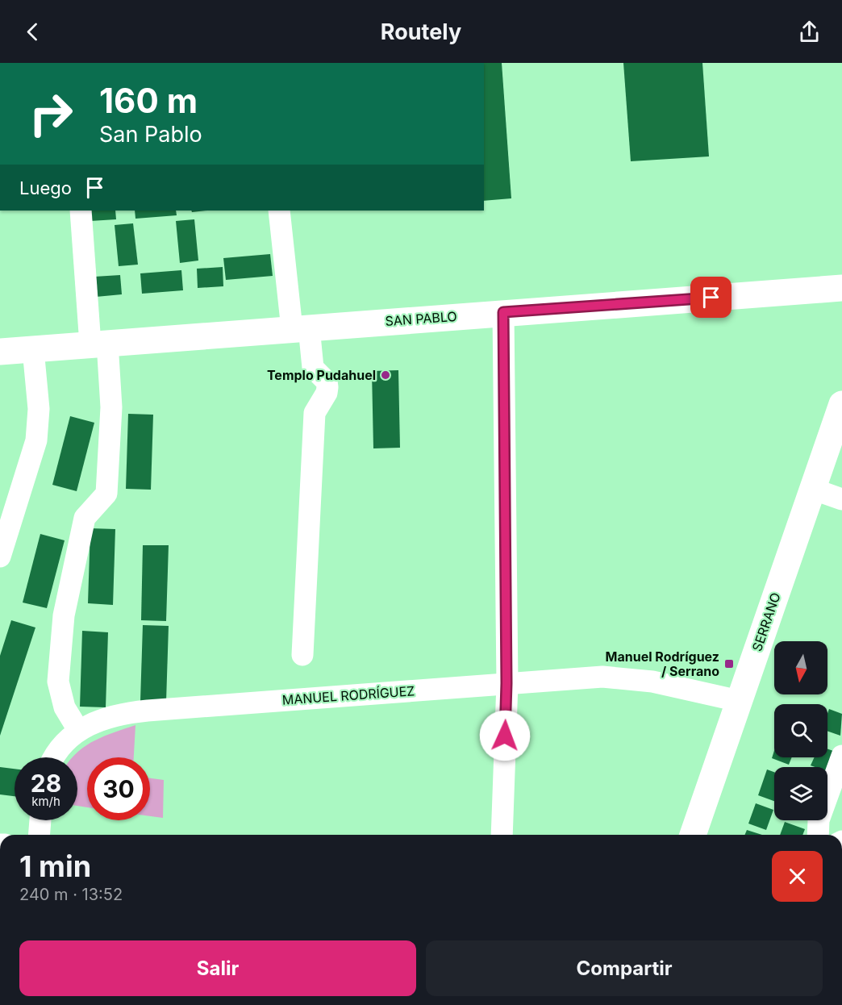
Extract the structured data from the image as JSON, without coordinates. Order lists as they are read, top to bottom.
{
  "streets": {
    "main road": ["SAN PABLO", "SERRANO"],
    "street": ["MANUEL RODRÍGUEZ"]
  },
  "crossings": [
    ["SERRANO", "MANUEL RODRÍGUEZ"]
  ],
  "places": {
    "other": ["Templo Pudahuel"],
    "transit": ["Manuel Rodríguez / Serrano"]
  },
  "north": "bottom",
  "page": {
    "header": "Routely",
    "turn": ["160 m", "San Pablo"],
    "then": "Luego",
    "speed": "28 km/h",
    "limit": "30",
    "heading": ["1 min", "240 m · 13:52"],
    "buttons": ["Salir", "Compartir"]
  }
}
